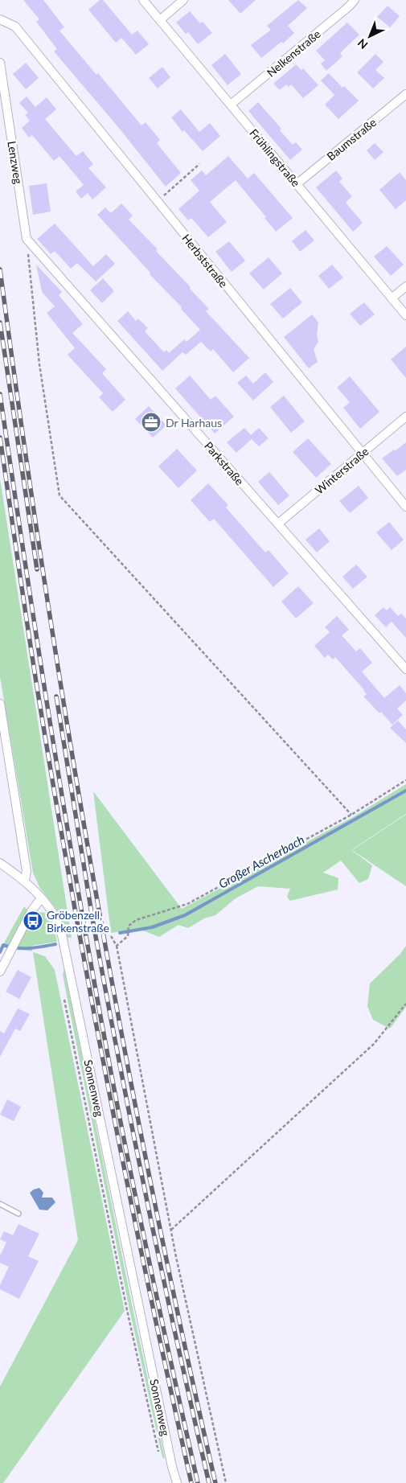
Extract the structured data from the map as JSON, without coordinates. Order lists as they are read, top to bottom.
{
  "streets": {
    "street": [
      "Nelkenstraße",
      "Baumstraße",
      "Frühlingstraße",
      "Lenzweg",
      "Herbststraße",
      "Parkstraße",
      "Winterstraße",
      "Sonnenweg"
    ]
  },
  "crossings": [
    ["Nelkenstraße", "Frühlingstraße"],
    ["Baumstraße", "Frühlingstraße"],
    ["Lenzweg", "Parkstraße"],
    ["Herbststraße", "Winterstraße"],
    ["Parkstraße", "Winterstraße"]
  ],
  "water": ["Großer Ascherbach"],
  "places": {
    "office": ["Dr Harhaus"],
    "bus stop": ["Gröbenzell, Birkenstraße"]
  },
  "north": "bottom left"
}
